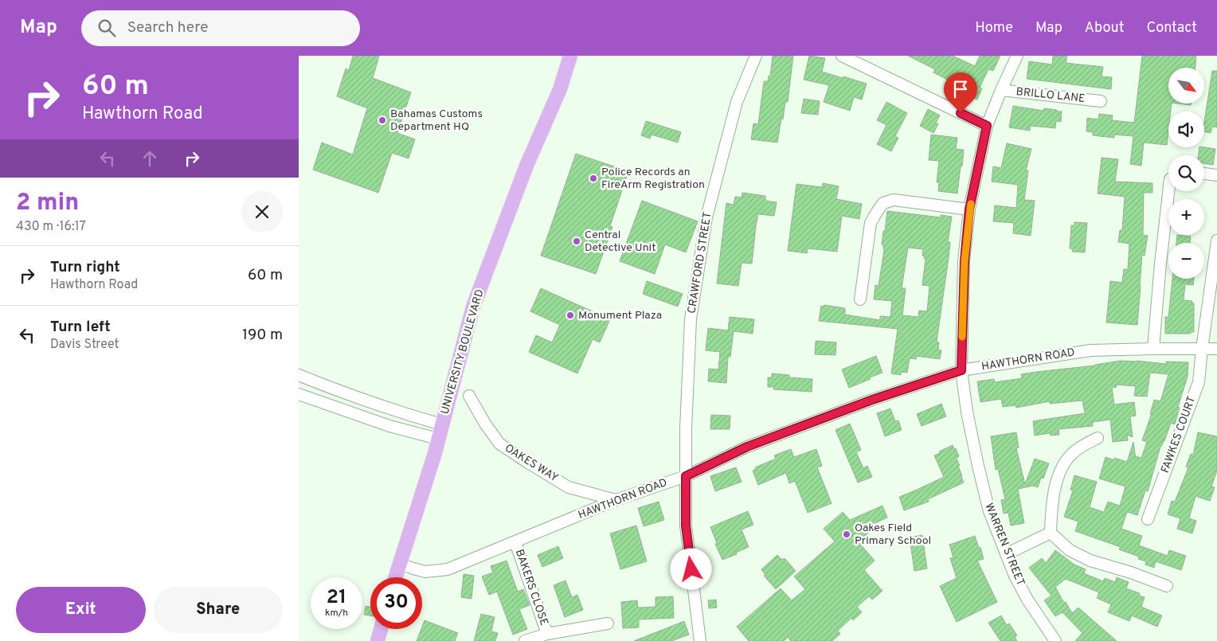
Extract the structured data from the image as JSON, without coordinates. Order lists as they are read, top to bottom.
{
  "streets": {
    "main road": ["UNIVERSITY BOULEVARD"],
    "street": [
      "BRILLO LANE",
      "CRAWFORD STREET",
      "HAWTHORN ROAD",
      "FAWKES COURT",
      "OAKES WAY",
      "WARREN STREET",
      "BAKERS CLOSE"
    ]
  },
  "crossings": [
    ["BRILLO LANE", "WARREN STREET"],
    ["CRAWFORD STREET", "HAWTHORN ROAD"],
    ["UNIVERSITY BOULEVARD", "HAWTHORN ROAD"],
    ["HAWTHORN ROAD", "FAWKES COURT"],
    ["HAWTHORN ROAD", "OAKES WAY"],
    ["HAWTHORN ROAD", "WARREN STREET"],
    ["HAWTHORN ROAD", "BAKERS CLOSE"]
  ],
  "places": [
    "Bahamas Customs Department HQ",
    "Police Records an FireArm Registration",
    "Central Detective Unit",
    "Monument Plaza",
    "Oakes Field Primary School"
  ],
  "north": "bottom right",
  "page": {
    "header": "Map",
    "search": "Search here",
    "nav": [
      "Home",
      "Map",
      "About",
      "Contact"
    ],
    "turn": ["60 m", "Hawthorn Road"],
    "map_buttons": ["+", "−"],
    "heading": ["2 min", "430 m · 16:17"],
    "list": [
      {
        "name": "Turn right",
        "note": "Hawthorn Road",
        "value": "60 m"
      },
      {
        "name": "Turn left",
        "note": "Davis Street",
        "value": "190 m"
      }
    ],
    "speed": "21 km/h",
    "limit": "30",
    "buttons": ["Exit", "Share"]
  }
}
